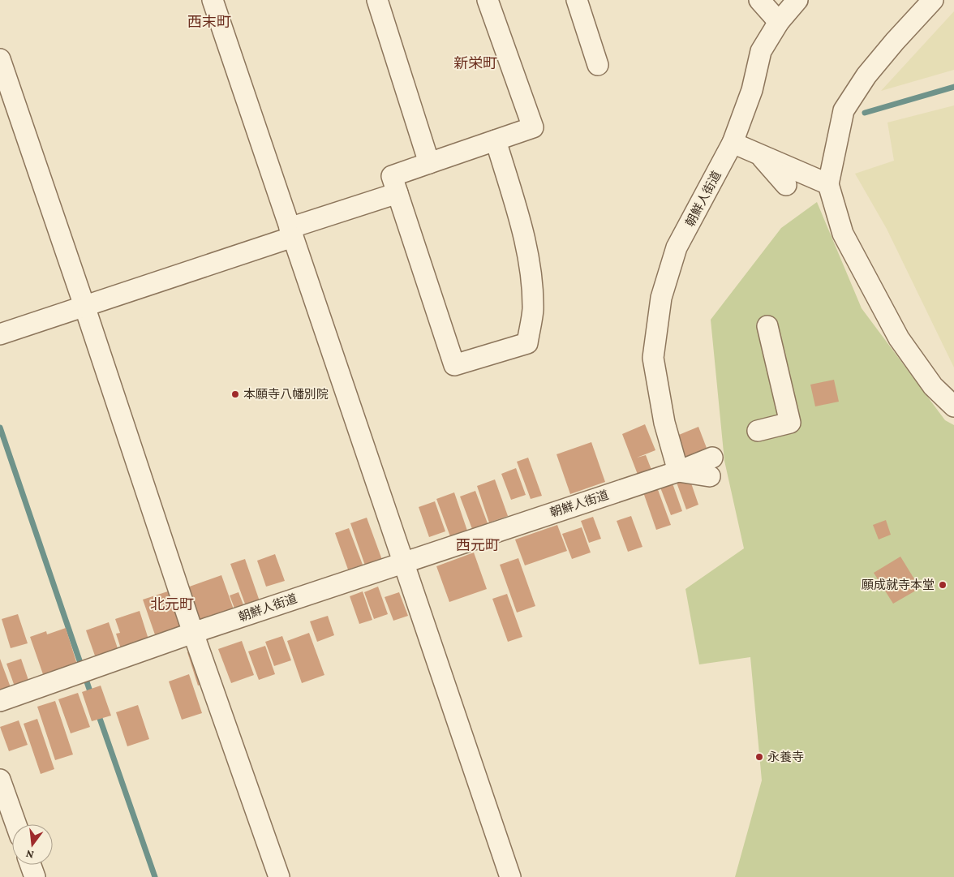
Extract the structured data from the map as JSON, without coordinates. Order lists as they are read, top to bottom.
{
  "streets": {
    "street": ["朝鮮人街道"]
  },
  "districts": [
    "西末町",
    "新栄町",
    "西元町",
    "北元町"
  ],
  "places": ["本願寺八幡別院", "願成就寺本堂", "永養寺"],
  "north": "bottom"
}
